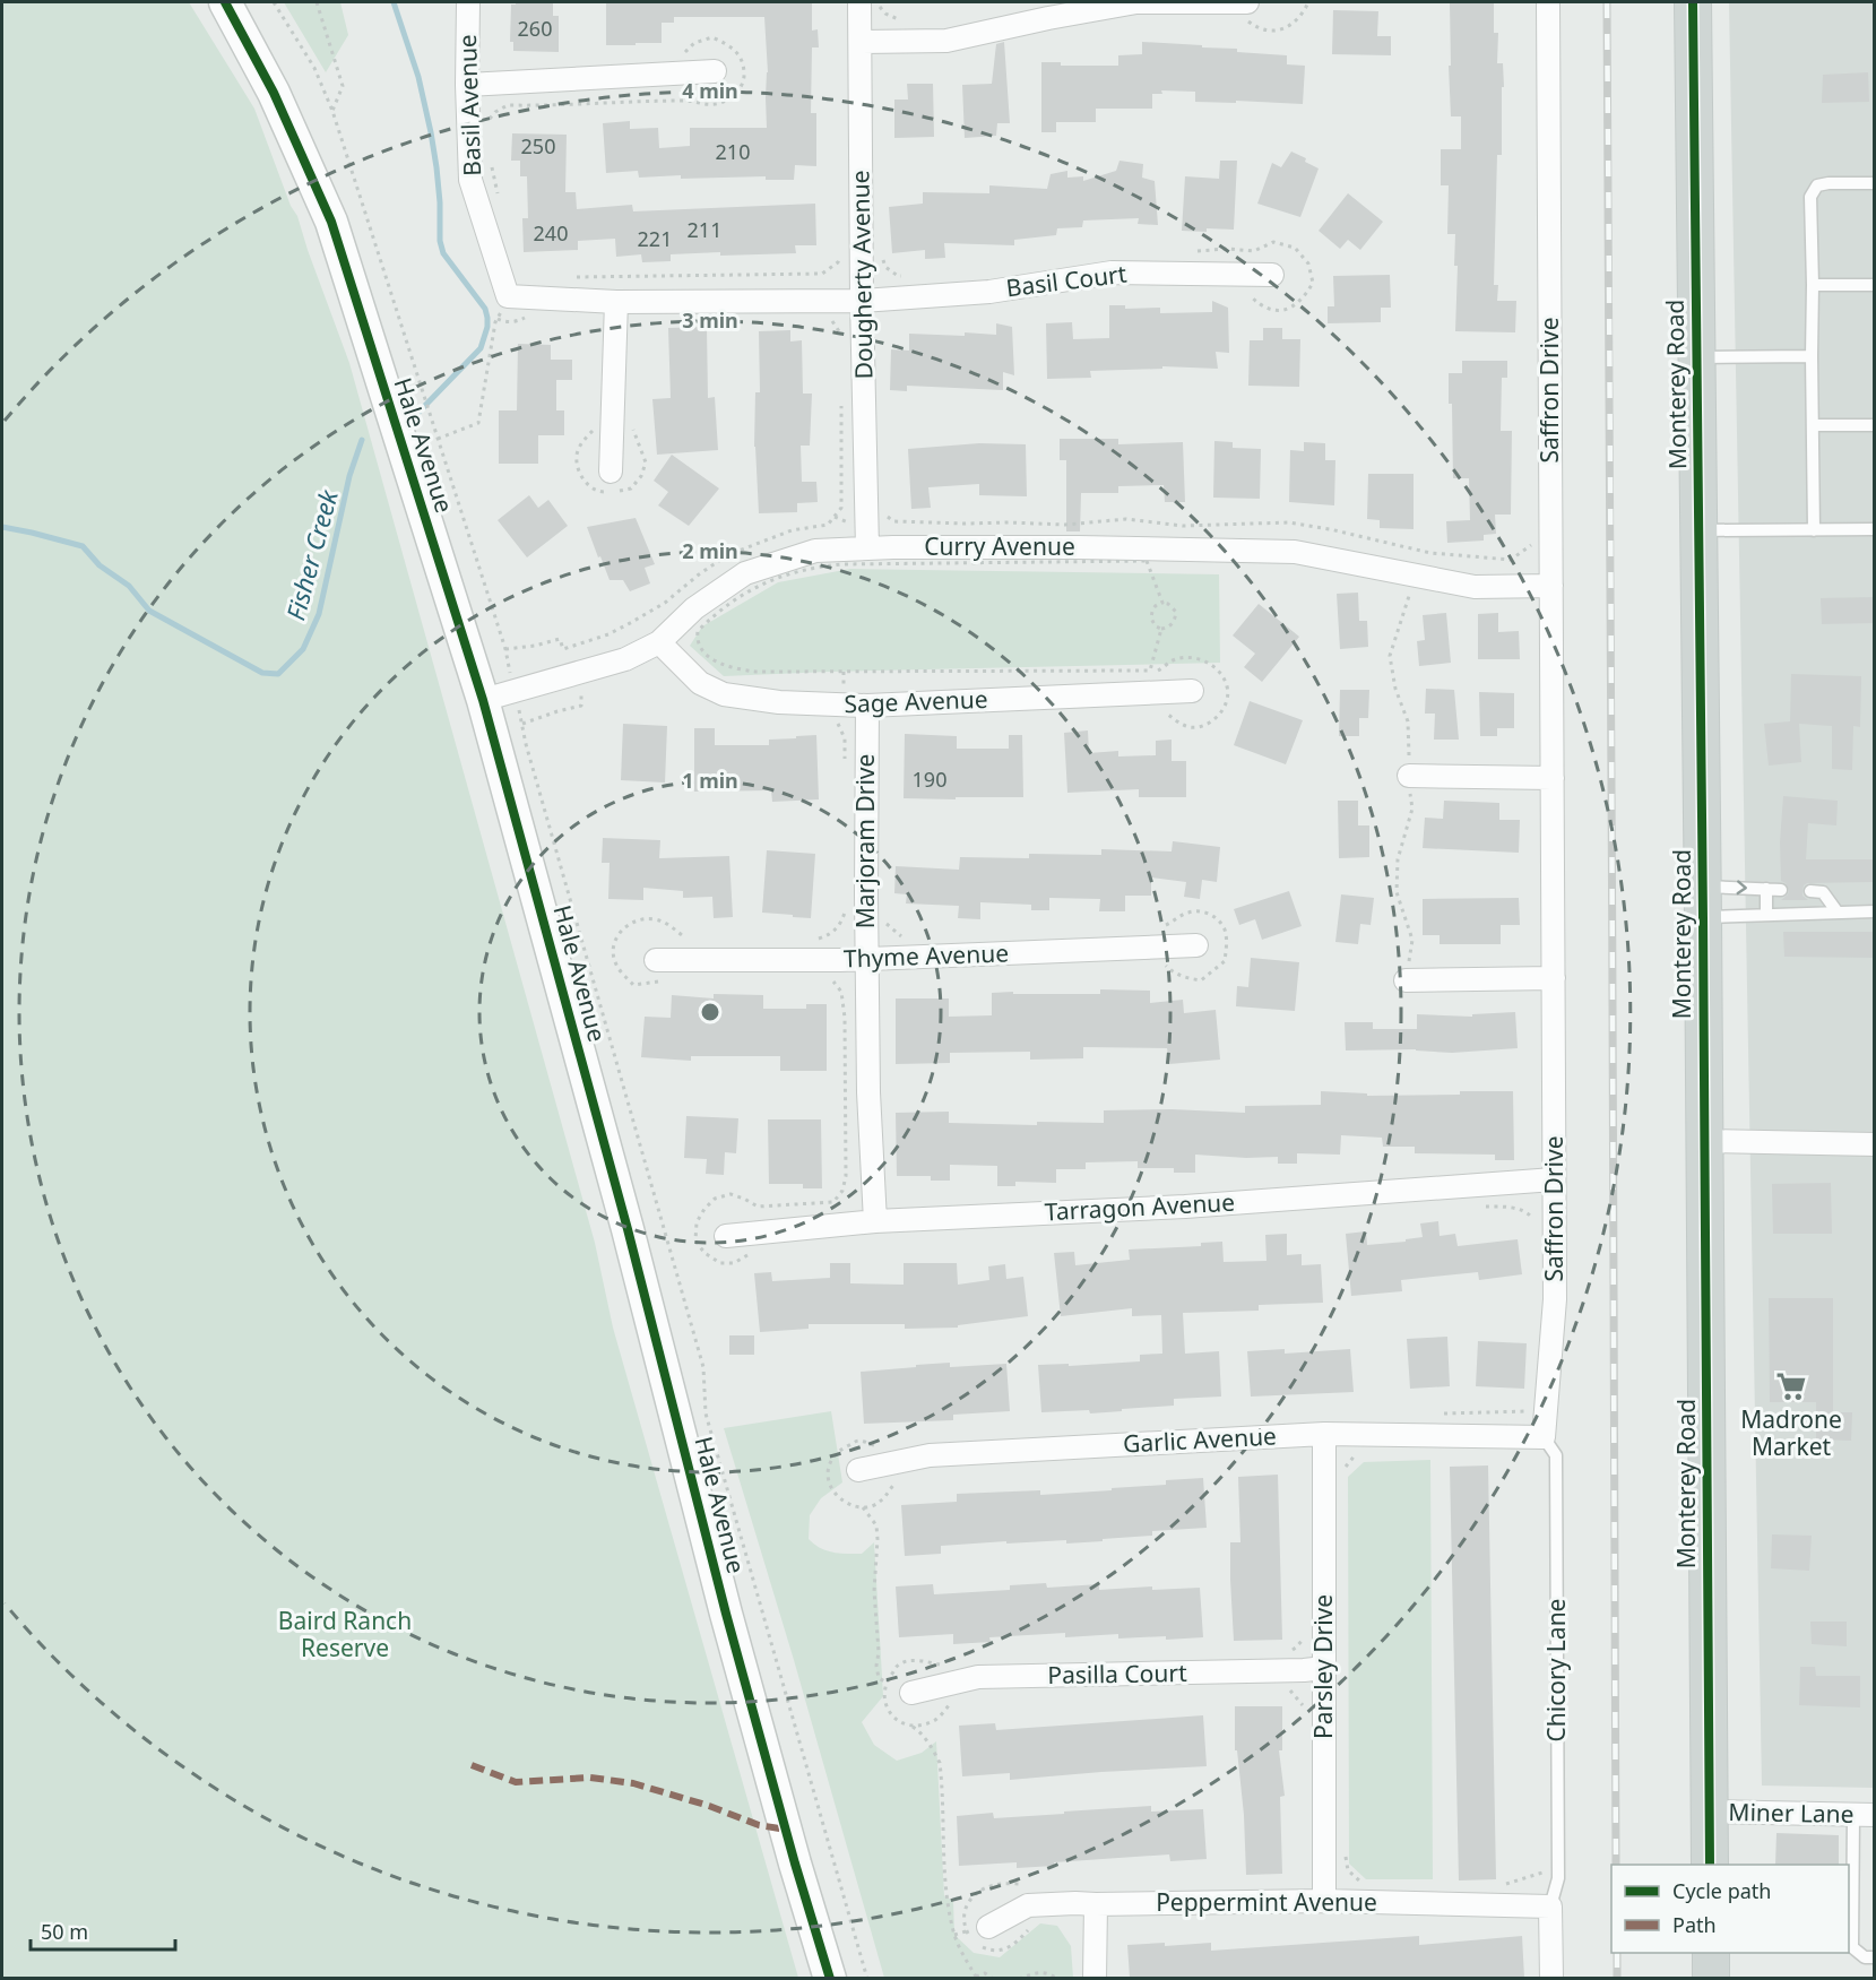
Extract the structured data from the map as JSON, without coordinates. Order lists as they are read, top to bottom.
{
  "streets": {
    "main road": ["Monterey Road", "Hale Avenue"],
    "street": [
      "Basil Avenue",
      "Dougherty Avenue",
      "Basil Court",
      "Saffron Drive",
      "Curry Avenue",
      "Sage Avenue",
      "Marjoram Drive",
      "Thyme Avenue",
      "Tarragon Avenue",
      "Garlic Avenue",
      "Parsley Drive",
      "Pasilla Court",
      "Miner Lane",
      "Peppermint Avenue"
    ],
    "lane": ["Chicory Lane"]
  },
  "crossings": [
    ["Dougherty Avenue", "Basil Court"],
    ["Dougherty Avenue", "Curry Avenue"],
    ["Monterey Road", "Miner Lane"],
    ["Saffron Drive", "Curry Avenue"],
    ["Saffron Drive", "Tarragon Avenue"],
    ["Saffron Drive", "Garlic Avenue"],
    ["Saffron Drive", "Chicory Lane"],
    ["Hale Avenue", "Curry Avenue"],
    ["Curry Avenue", "Sage Avenue"],
    ["Sage Avenue", "Marjoram Drive"],
    ["Marjoram Drive", "Thyme Avenue"],
    ["Marjoram Drive", "Tarragon Avenue"],
    ["Garlic Avenue", "Parsley Drive"],
    ["Garlic Avenue", "Chicory Lane"],
    ["Parsley Drive", "Pasilla Court"],
    ["Parsley Drive", "Peppermint Avenue"],
    ["Chicory Lane", "Peppermint Avenue"]
  ],
  "water": ["Fisher Creek"],
  "parks": ["Baird Ranch Reserve"],
  "places": {
    "supermarket": ["Madrone Market"]
  },
  "house_numbers": [
    "260",
    "250",
    "210",
    "211",
    "240",
    "221",
    "190"
  ],
  "legend": ["Cycle path", "Path"],
  "scale_bar": "50 m",
  "rings": [
    "4 min",
    "3 min",
    "2 min",
    "1 min"
  ]
}
